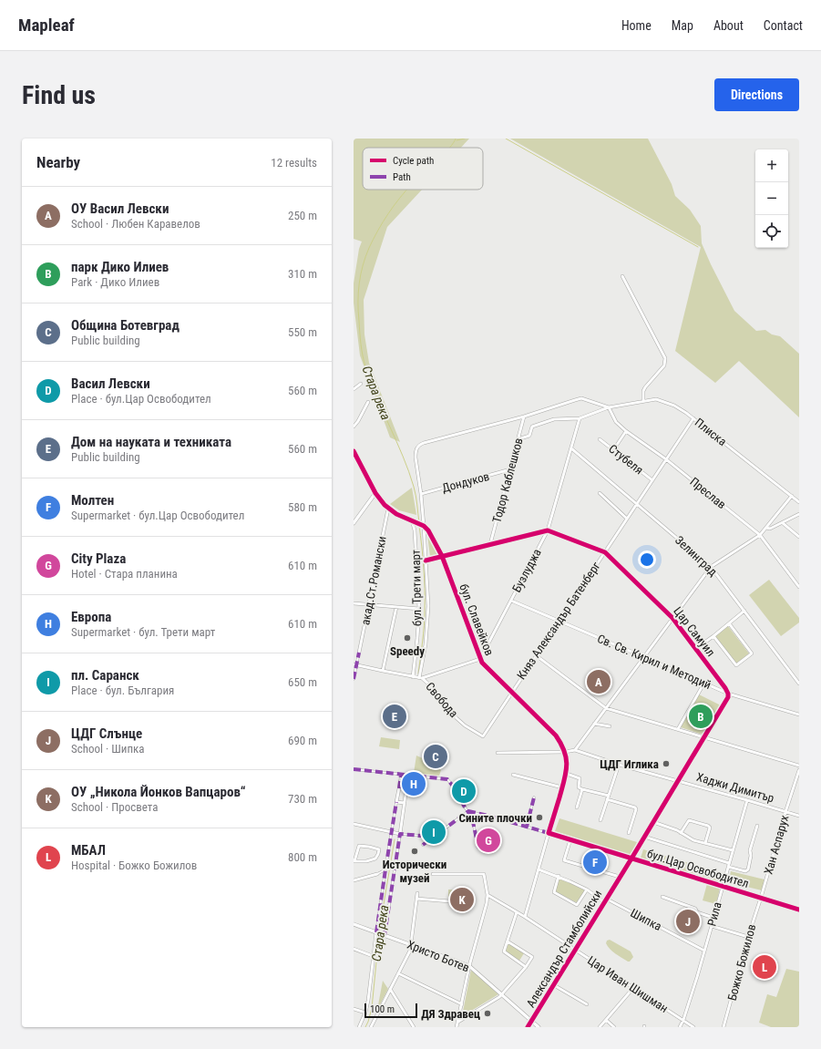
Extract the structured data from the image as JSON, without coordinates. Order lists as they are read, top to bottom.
{
  "streets": {
    "street": [
      "Плиска",
      "Стубеля",
      "Тодор Каблешков",
      "Дондуков",
      "Преслав",
      "Зелинград",
      "Бузлуджа",
      "акад.Ст.Романски",
      "бул. Трети март",
      "бул. Славейков",
      "Княз Александър Батенберг",
      "Цар Самуил",
      "Св. Св. Кирил и Методий",
      "Свобода",
      "Хаджи Димитър",
      "Хан Аспарух",
      "бул.Цар Освободител",
      "Рила",
      "Шипка",
      "Александър Стамболийски",
      "Христо Ботев",
      "Божко Божилов",
      "Цар Иван Шишман"
    ]
  },
  "crossings": [
    ["Плиска", "Преслав"],
    ["Плиска", "Бузлуджа"],
    ["Плиска", "Княз Александър Батенберг"],
    ["Стубеля", "Княз Александър Батенберг"],
    ["Тодор Каблешков", "Дондуков"],
    ["Тодор Каблешков", "бул. Трети март"],
    ["Дондуков", "бул. Трети март"],
    ["Преслав", "Княз Александър Батенберг"],
    ["Зелинград", "Бузлуджа"],
    ["Зелинград", "Княз Александър Батенберг"],
    ["Бузлуджа", "бул. Славейков"],
    ["Бузлуджа", "Цар Самуил"],
    ["Бузлуджа", "Св. Св. Кирил и Методий"],
    ["бул. Трети март", "бул. Славейков"],
    ["бул. Трети март", "Свобода"],
    ["бул. Славейков", "Княз Александър Батенберг"],
    ["бул. Славейков", "Хаджи Димитър"],
    ["Княз Александър Батенберг", "Цар Самуил"],
    ["Княз Александър Батенберг", "Св. Св. Кирил и Методий"],
    ["Княз Александър Батенберг", "Свобода"],
    ["Цар Самуил", "Св. Св. Кирил и Методий"],
    ["Цар Самуил", "Александър Стамболийски"],
    ["Св. Св. Кирил и Методий", "Александър Стамболийски"],
    ["Хаджи Димитър", "Хан Аспарух"],
    ["Хаджи Димитър", "Рила"],
    ["Хаджи Димитър", "Александър Стамболийски"],
    ["Хан Аспарух", "бул.Цар Освободител"],
    ["Хан Аспарух", "Божко Божилов"],
    ["бул.Цар Освободител", "Рила"],
    ["бул.Цар Освободител", "Александър Стамболийски"],
    ["бул.Цар Освободител", "Божко Божилов"],
    ["Рила", "Шипка"],
    ["Рила", "Цар Иван Шишман"],
    ["Шипка", "Александър Стамболийски"],
    ["Александър Стамболийски", "Христо Ботев"],
    ["Александър Стамболийски", "Цар Иван Шишман"]
  ],
  "water": ["Стара река"],
  "places": [
    "Speedy",
    "ЦДГ Иглика",
    "Сините плочки",
    "Исторически музей",
    "ДЯ Здравец"
  ],
  "legend": ["Cycle path", "Path"],
  "scale_bar": "100 m",
  "page": {
    "header": "Mapleaf",
    "nav": [
      "Home",
      "Map",
      "About",
      "Contact"
    ],
    "buttons": "Directions",
    "title": "Find us",
    "heading": ["Nearby", "12 results"],
    "map_buttons": ["+", "−"],
    "list": [
      {
        "mark": "A",
        "name": "ОУ Васил Левски",
        "note": "School · Любен Каравелов",
        "value": "250 m"
      },
      {
        "mark": "B",
        "name": "парк Дико Илиев",
        "note": "Park · Дико Илиев",
        "value": "310 m"
      },
      {
        "mark": "C",
        "name": "Община Ботевград",
        "note": "Public building",
        "value": "550 m"
      },
      {
        "mark": "D",
        "name": "Васил Левски",
        "note": "Place · бул.Цар Освободител",
        "value": "560 m"
      },
      {
        "mark": "E",
        "name": "Дом на науката и техниката",
        "note": "Public building",
        "value": "560 m"
      },
      {
        "mark": "F",
        "name": "Молтен",
        "note": "Supermarket · бул.Цар Освободител",
        "value": "580 m"
      },
      {
        "mark": "G",
        "name": "City Plaza",
        "note": "Hotel · Стара планина",
        "value": "610 m"
      },
      {
        "mark": "H",
        "name": "Европа",
        "note": "Supermarket · бул. Трети март",
        "value": "610 m"
      },
      {
        "mark": "I",
        "name": "пл. Саранск",
        "note": "Place · бул. България",
        "value": "650 m"
      },
      {
        "mark": "J",
        "name": "ЦДГ Слънце",
        "note": "School · Шипка",
        "value": "690 m"
      },
      {
        "mark": "K",
        "name": "ОУ „Никола Йонков Вапцаров“",
        "note": "School · Просвета",
        "value": "730 m"
      },
      {
        "mark": "L",
        "name": "МБАЛ",
        "note": "Hospital · Божко Божилов",
        "value": "800 m"
      }
    ],
    "pins": [
      "A",
      "B",
      "E",
      "C",
      "H",
      "D",
      "I",
      "G",
      "F",
      "K",
      "J",
      "L"
    ],
    "scale": "100 m"
  }
}
